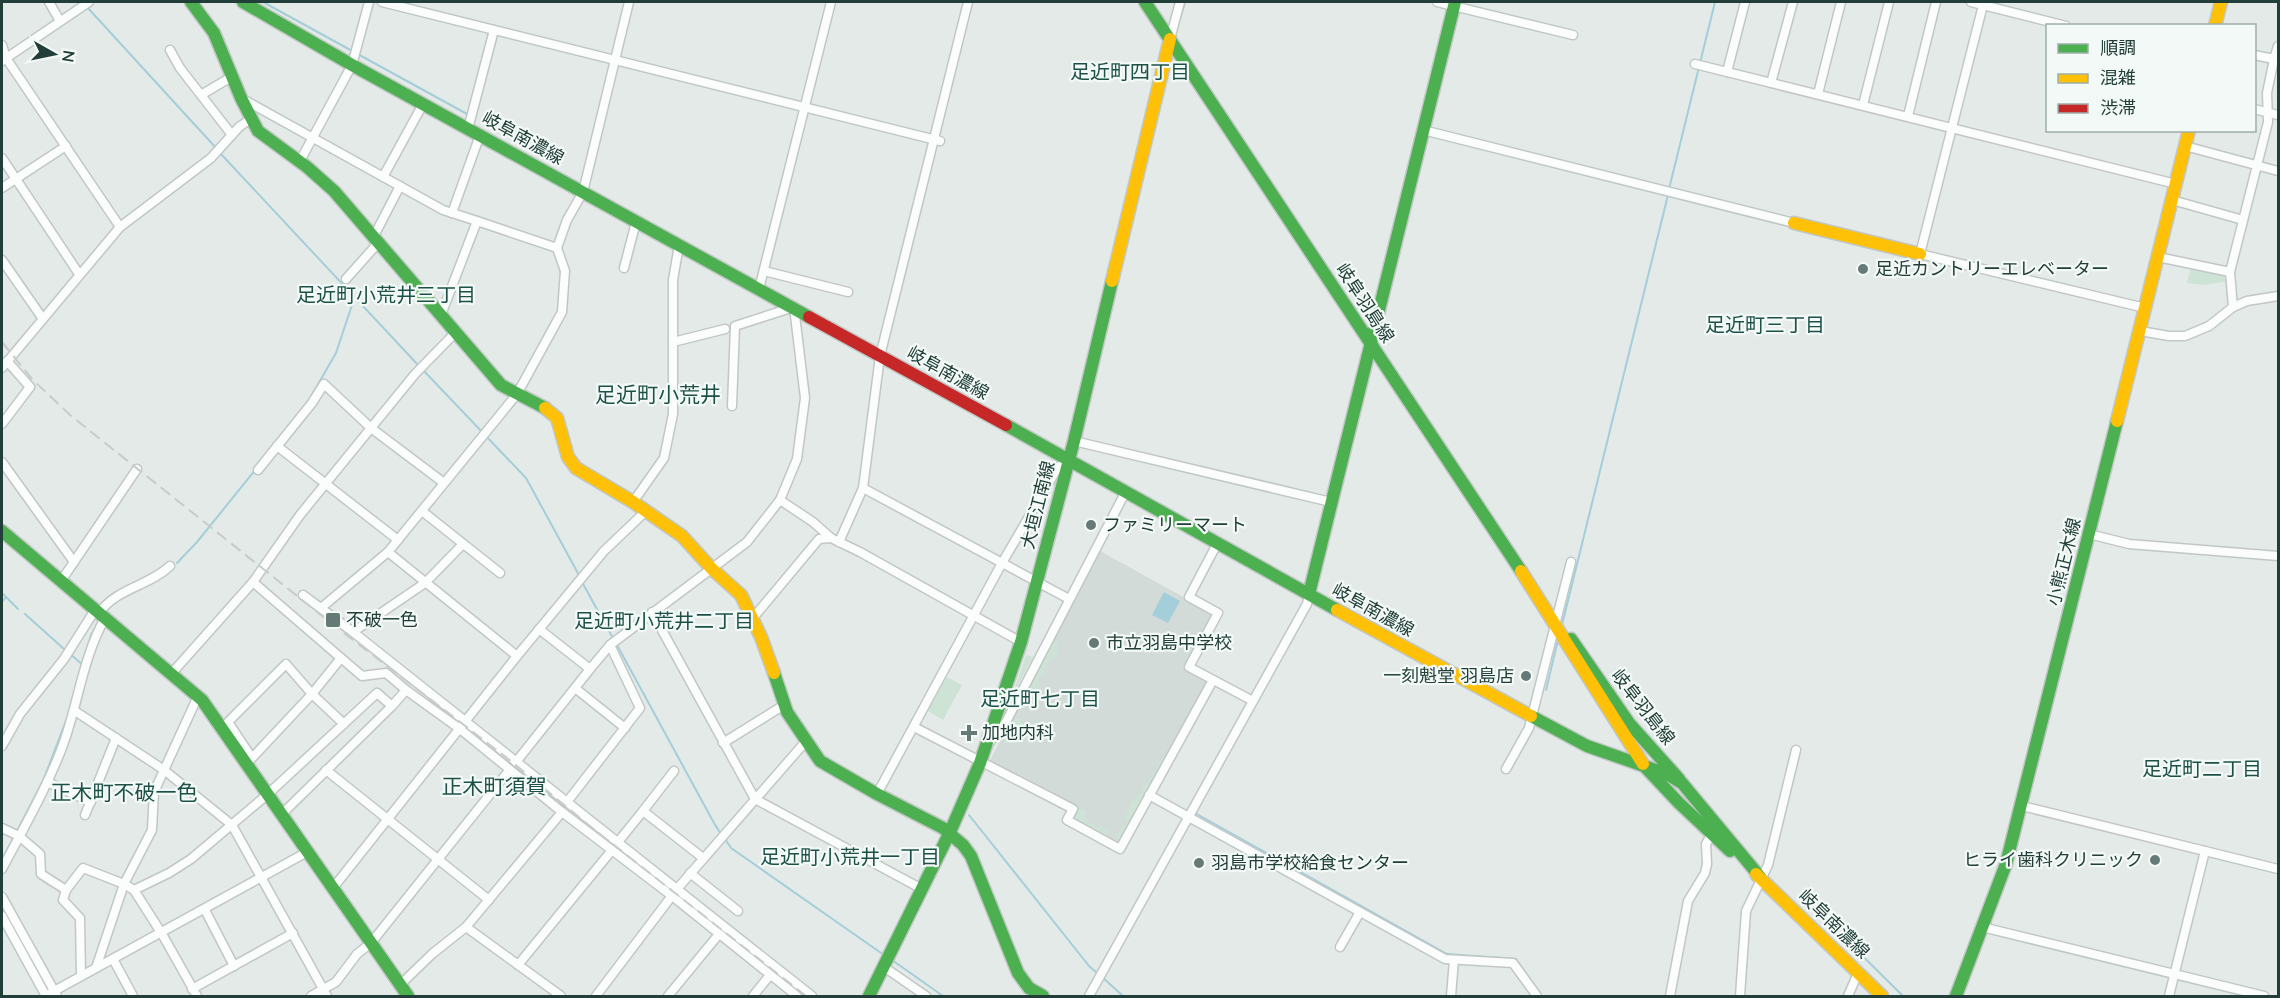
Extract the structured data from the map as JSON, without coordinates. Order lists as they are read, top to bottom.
{
  "streets": {
    "main road": [
      "岐阜南濃線",
      "岐阜羽島線",
      "大垣江南線",
      "小熊正木線"
    ]
  },
  "crossings": [
    ["岐阜南濃線", "岐阜羽島線"],
    ["岐阜南濃線", "大垣江南線"],
    ["岐阜羽島線", "大垣江南線"]
  ],
  "districts": [
    "足近町四丁目",
    "足近町小荒井三丁目",
    "足近町三丁目",
    "足近町小荒井",
    "足近町小荒井二丁目",
    "足近町七丁目",
    "足近町二丁目",
    "正木町須賀",
    "正木町不破一色",
    "足近町小荒井一丁目"
  ],
  "places": {
    "other": [
      "足近カントリーエレベーター",
      "ファミリーマート",
      "市立羽島中学校",
      "一刻魁堂 羽島店",
      "ヒライ歯科クリニック",
      "羽島市学校給食センター"
    ],
    "transit": ["不破一色"],
    "health": ["加地内科"]
  },
  "legend": ["順調", "混雑", "渋滞"],
  "north": "right"
}
